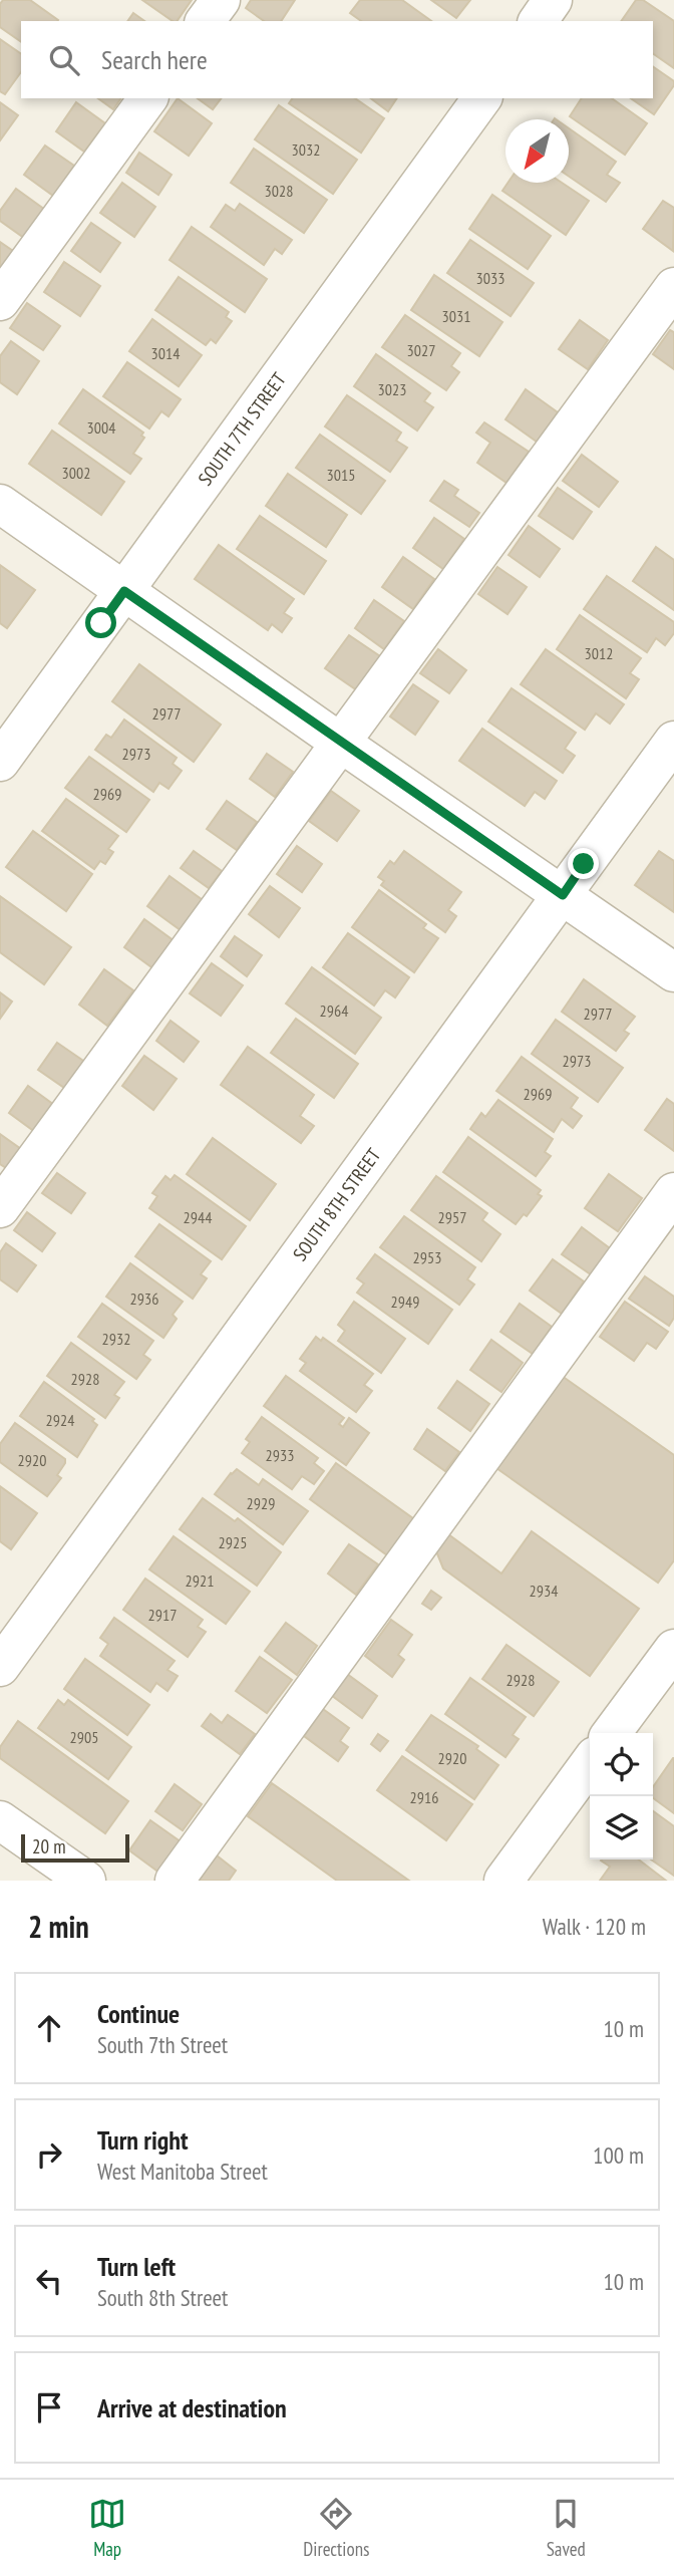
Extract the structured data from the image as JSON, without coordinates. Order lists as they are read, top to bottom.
{
  "streets": {
    "street": ["SOUTH 7TH STREET", "SOUTH 8TH STREET"]
  },
  "house_numbers": [
    "3032",
    "3028",
    "3033",
    "3031",
    "3027",
    "3014",
    "3023",
    "3004",
    "3002",
    "3015",
    "3012",
    "2977",
    "2973",
    "2969",
    "2964",
    "2977",
    "2973",
    "2969",
    "2944",
    "2957",
    "2953",
    "2936",
    "2949",
    "2932",
    "2928",
    "2924",
    "2933",
    "2920",
    "2929",
    "2925",
    "2921",
    "2934",
    "2917",
    "2928",
    "2905",
    "2920",
    "2916"
  ],
  "scale_bar": "20 m",
  "north": "bottom left",
  "page": {
    "search": "Search here",
    "scale": "20 m",
    "heading": ["2 min", "Walk · 120 m"],
    "list": [
      ["Continue", "South 7th Street", "10 m"],
      ["Turn right", "West Manitoba Street", "100 m"],
      ["Turn left", "South 8th Street", "10 m"],
      "Arrive at destination"
    ],
    "nav": ["Map", "Directions", "Saved"]
  }
}
